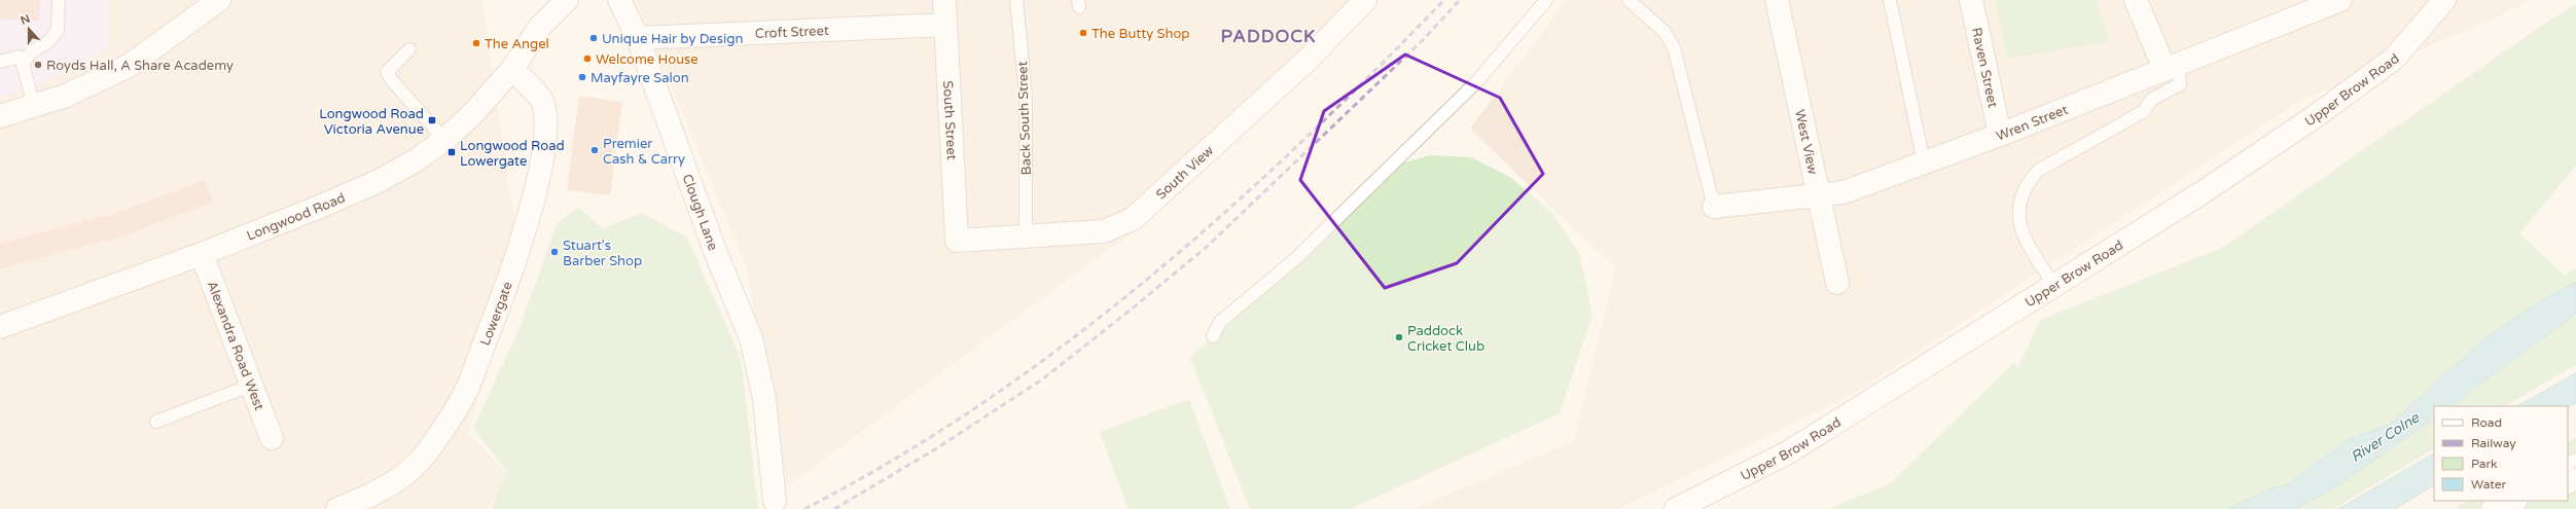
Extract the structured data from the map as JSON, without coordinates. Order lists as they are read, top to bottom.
{
  "streets": {
    "street": [
      "Croft Street",
      "Raven Street",
      "Upper Brow Road",
      "South Street",
      "Wren Street",
      "West View",
      "South View",
      "Clough Lane",
      "Longwood Road",
      "Lowergate",
      "Alexandra Road West"
    ],
    "lane": ["Back South Street"]
  },
  "crossings": [
    ["Croft Street", "South Street"],
    ["Croft Street", "Clough Lane"],
    ["Raven Street", "Wren Street"],
    ["Back South Street", "South View"],
    ["South Street", "South View"],
    ["Wren Street", "West View"],
    ["Longwood Road", "Lowergate"],
    ["Longwood Road", "Alexandra Road West"]
  ],
  "districts": ["PADDOCK"],
  "water": ["River Colne"],
  "places": {
    "other": [
      "The Butty Shop",
      "Unique Hair by Design",
      "The Angel",
      "Welcome House",
      "Royds Hall, A Share Academy",
      "Mayfayre Salon",
      "Premier Cash & Carry",
      "Stuart's Barber Shop",
      "Paddock Cricket Club"
    ],
    "transit": ["Longwood Road Victoria Avenue", "Longwood Road Lowergate"]
  },
  "legend": [
    "Road",
    "Railway",
    "Park",
    "Water"
  ],
  "north": "top"
}
